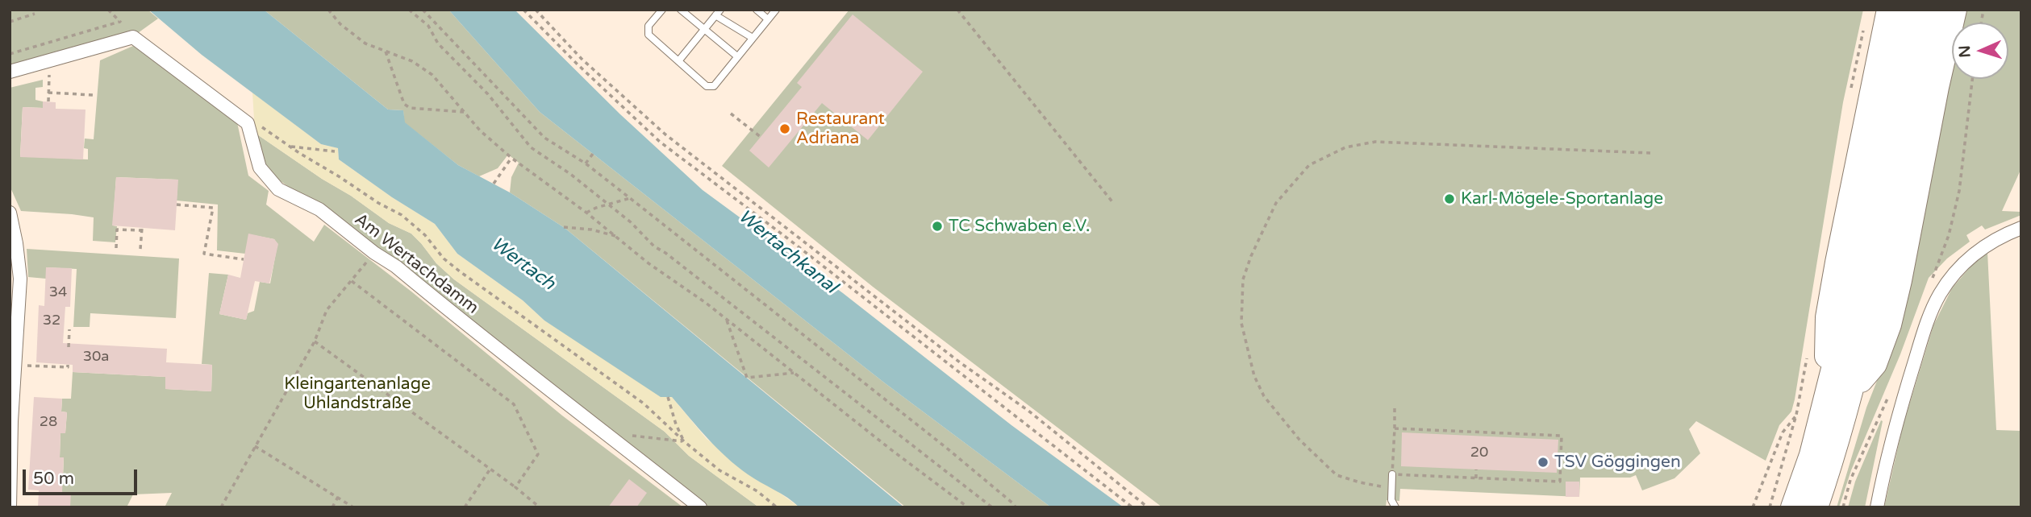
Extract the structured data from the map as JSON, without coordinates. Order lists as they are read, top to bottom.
{
  "streets": {
    "street": ["Am Wertachdamm"]
  },
  "water": ["Wertachkanal", "Wertach"],
  "parks": ["Kleingartenanlage Uhlandstraße"],
  "places": [
    "Restaurant Adriana",
    "Karl-Mögele-Sportanlage",
    "TC Schwaben e.V.",
    "TSV Göggingen"
  ],
  "house_numbers": [
    "34",
    "32",
    "30a",
    "28",
    "20"
  ],
  "scale_bar": "50 m",
  "north": "left"
}
